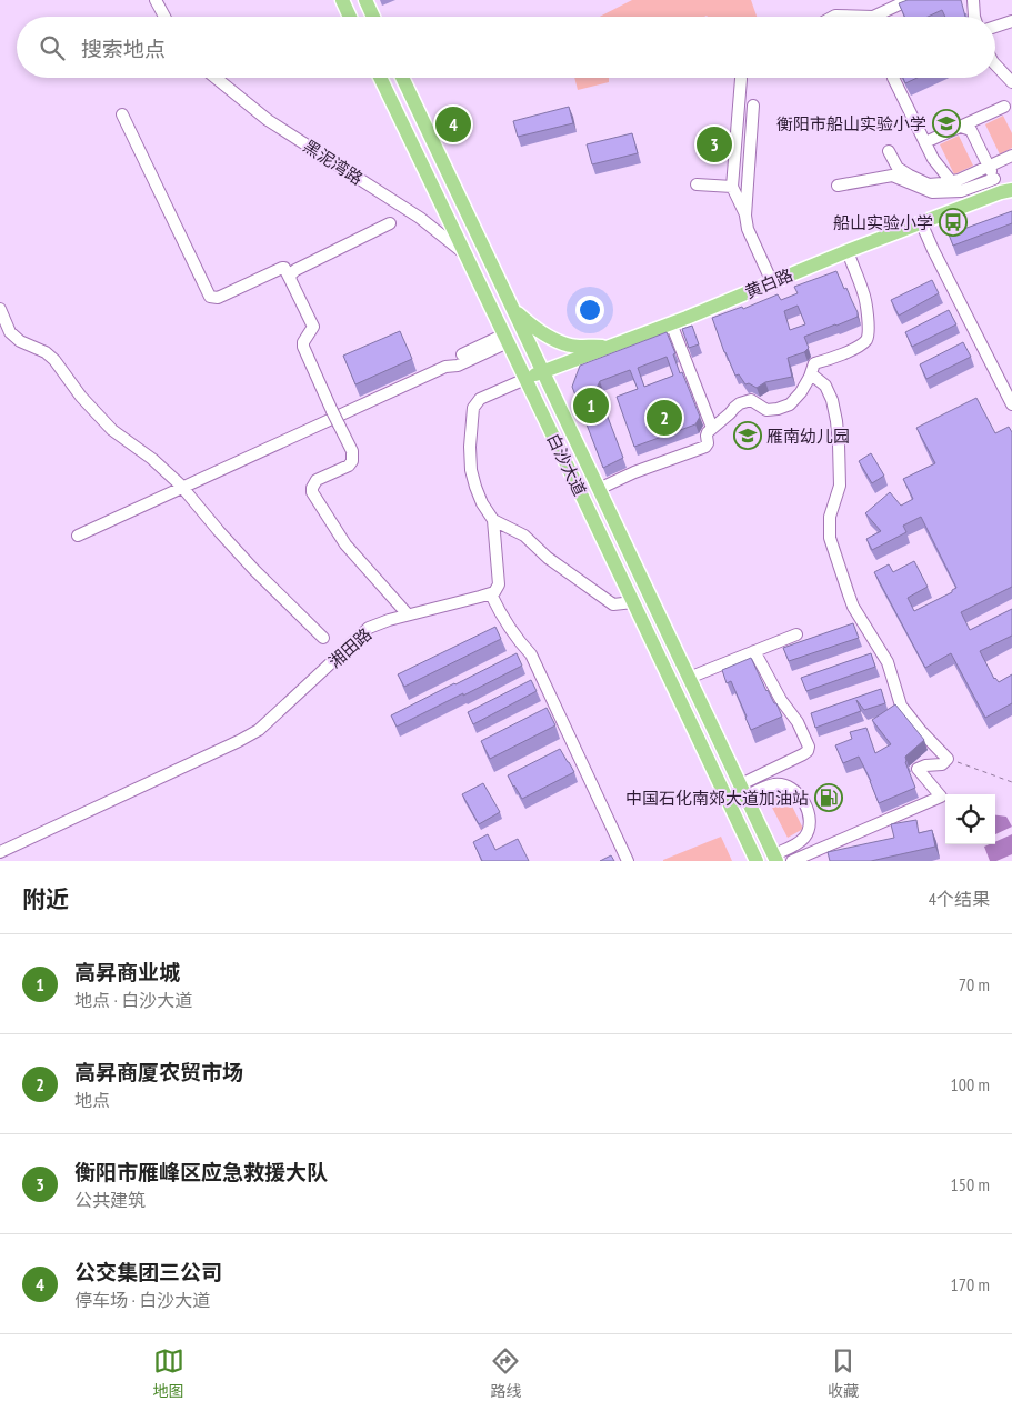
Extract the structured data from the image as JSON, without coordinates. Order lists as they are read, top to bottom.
{
  "streets": {
    "main road": ["黄白路", "白沙大道"],
    "street": ["黑泥湾路", "湘田路"]
  },
  "crossings": [
    ["黑泥湾路", "白沙大道"],
    ["黄白路", "白沙大道"]
  ],
  "places": {
    "school or university": ["衡阳市船山实验小学", "雁南幼儿园"],
    "bus stop": ["船山实验小学"],
    "fuel station": ["中国石化南郊大道加油站"]
  },
  "page": {
    "search": "搜索地点",
    "pins": [
      "4",
      "3",
      "1",
      "2"
    ],
    "heading": ["附近", "4个结果"],
    "list": [
      {
        "mark": "1",
        "name": "高昇商业城",
        "note": "地点 · 白沙大道",
        "value": "70 m"
      },
      {
        "mark": "2",
        "name": "高昇商厦农贸市场",
        "note": "地点",
        "value": "100 m"
      },
      {
        "mark": "3",
        "name": "衡阳市雁峰区应急救援大队",
        "note": "公共建筑",
        "value": "150 m"
      },
      {
        "mark": "4",
        "name": "公交集团三公司",
        "note": "停车场 · 白沙大道",
        "value": "170 m"
      }
    ],
    "nav": ["地图", "路线", "收藏"]
  }
}
